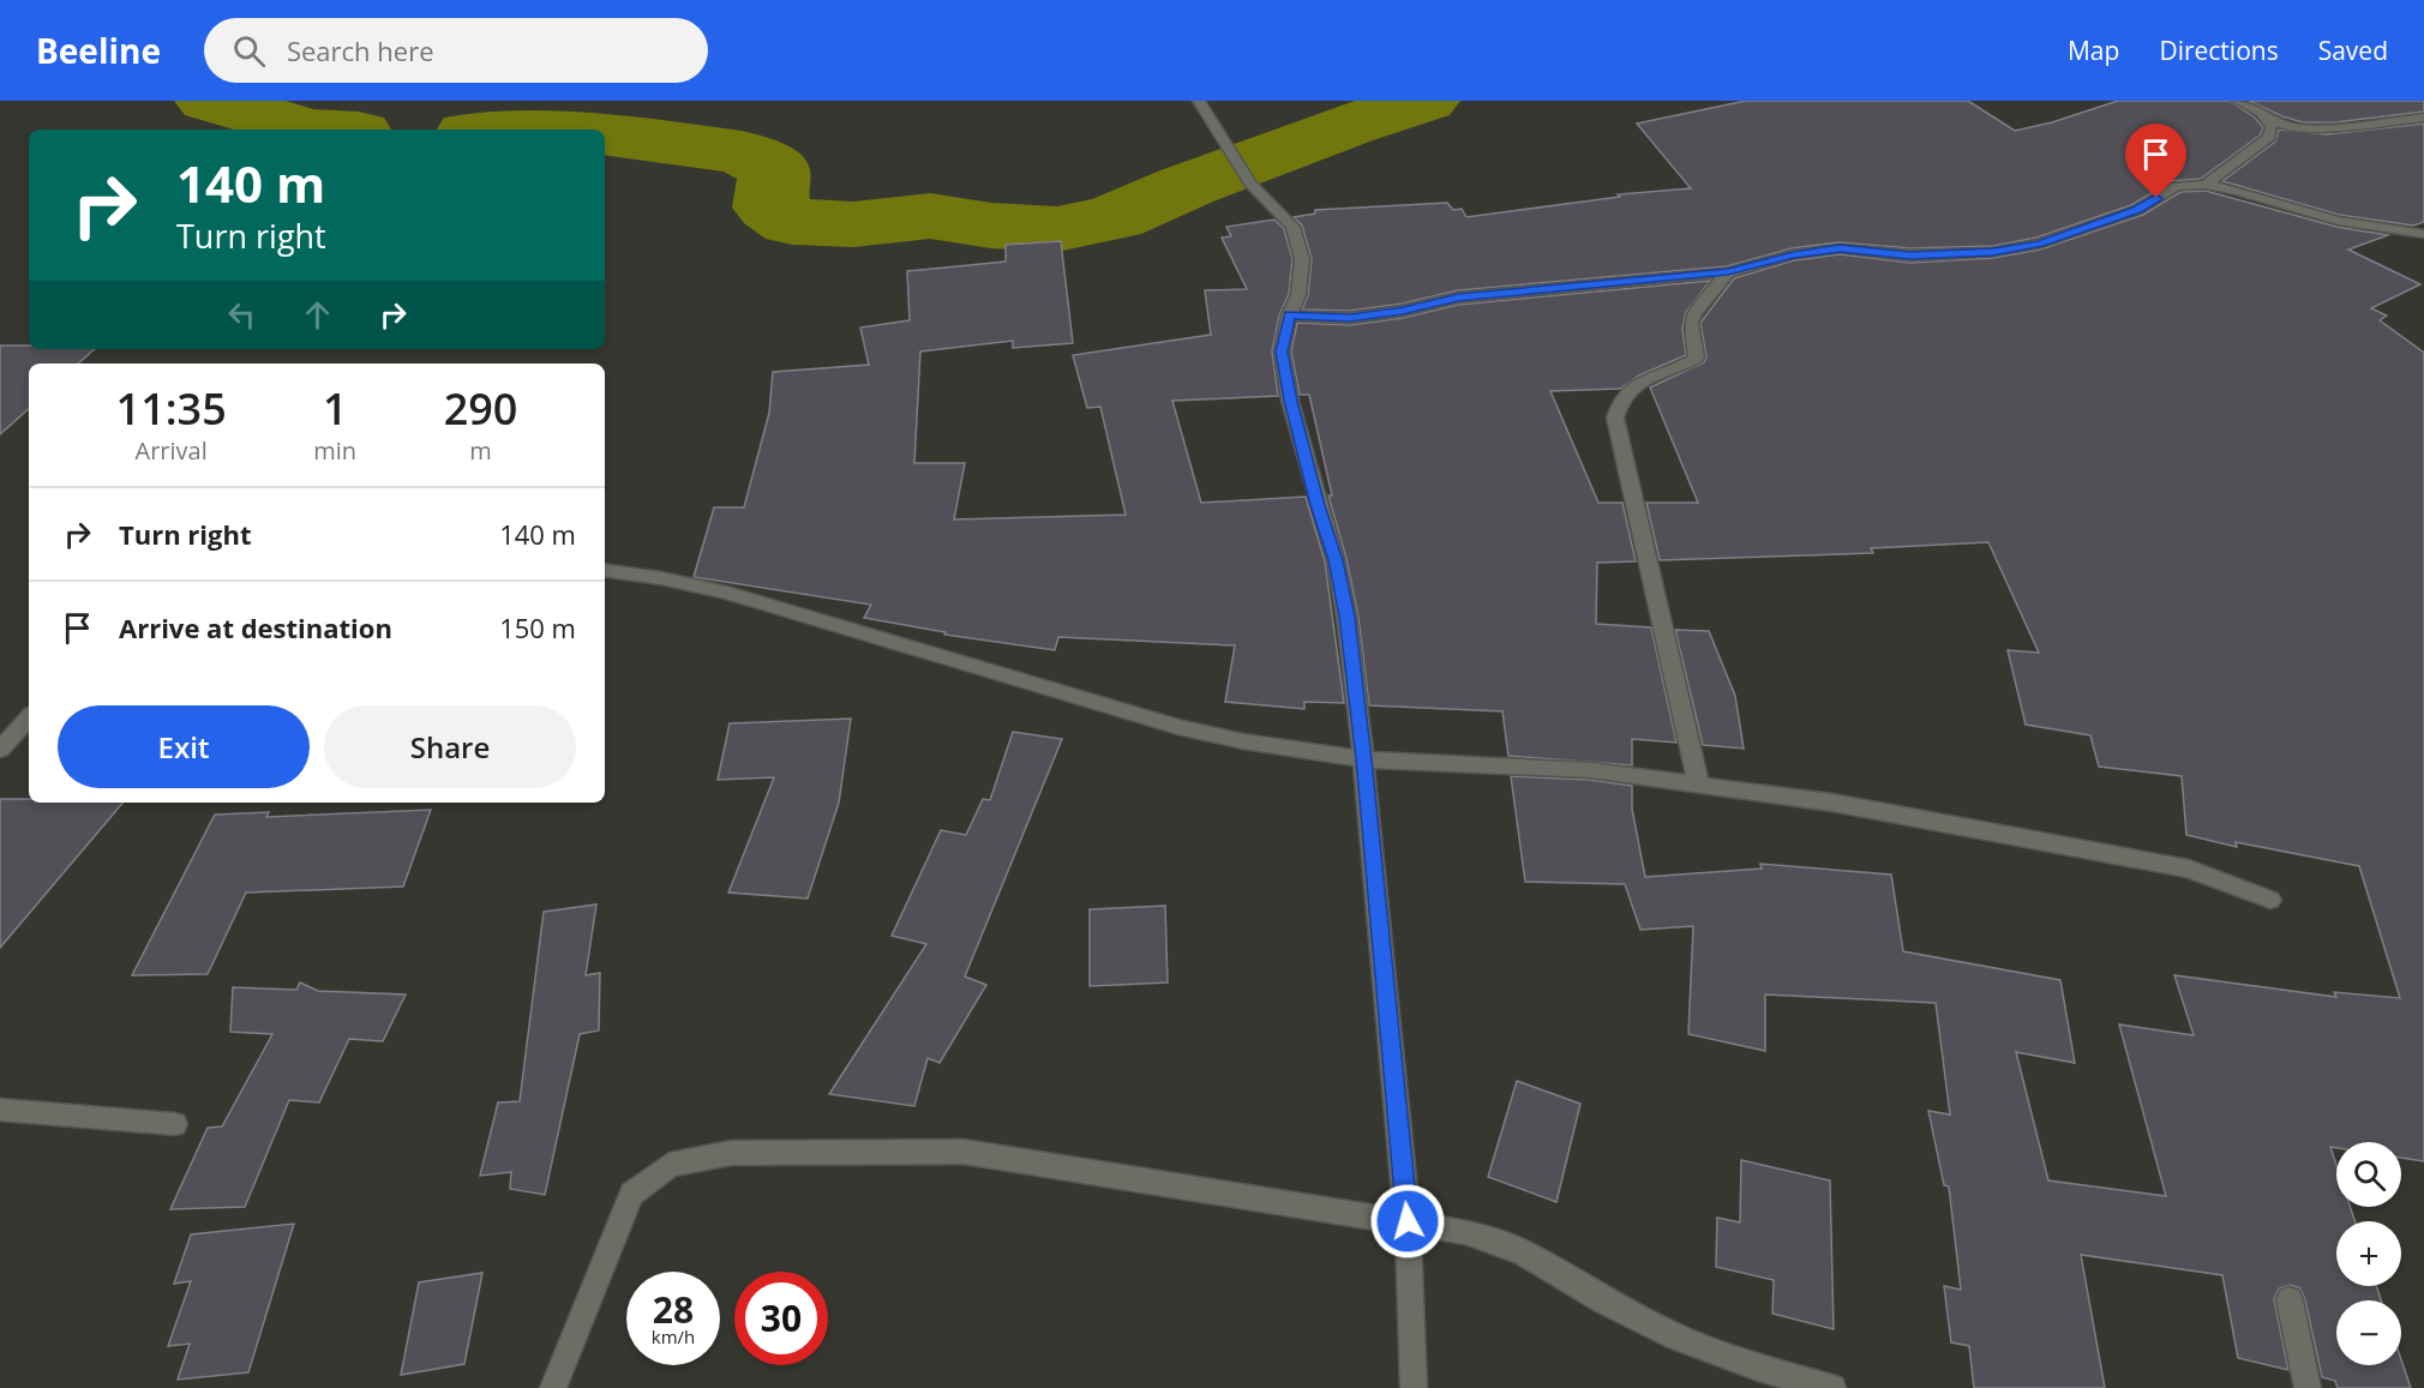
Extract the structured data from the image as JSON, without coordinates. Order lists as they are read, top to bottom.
{
  "page": {
    "header": "Beeline",
    "search": "Search here",
    "nav": ["Map", "Directions", "Saved"],
    "turn": ["140 m", "Turn right"],
    "eta": [
      "11:35",
      "Arrival",
      "1",
      "min",
      "290",
      "m"
    ],
    "list": [
      {
        "name": "Turn right",
        "value": "140 m"
      },
      {
        "name": "Arrive at destination",
        "value": "150 m"
      }
    ],
    "buttons": ["Exit", "Share"],
    "map_buttons": ["+", "−"],
    "speed": "28 km/h",
    "limit": "30"
  }
}
